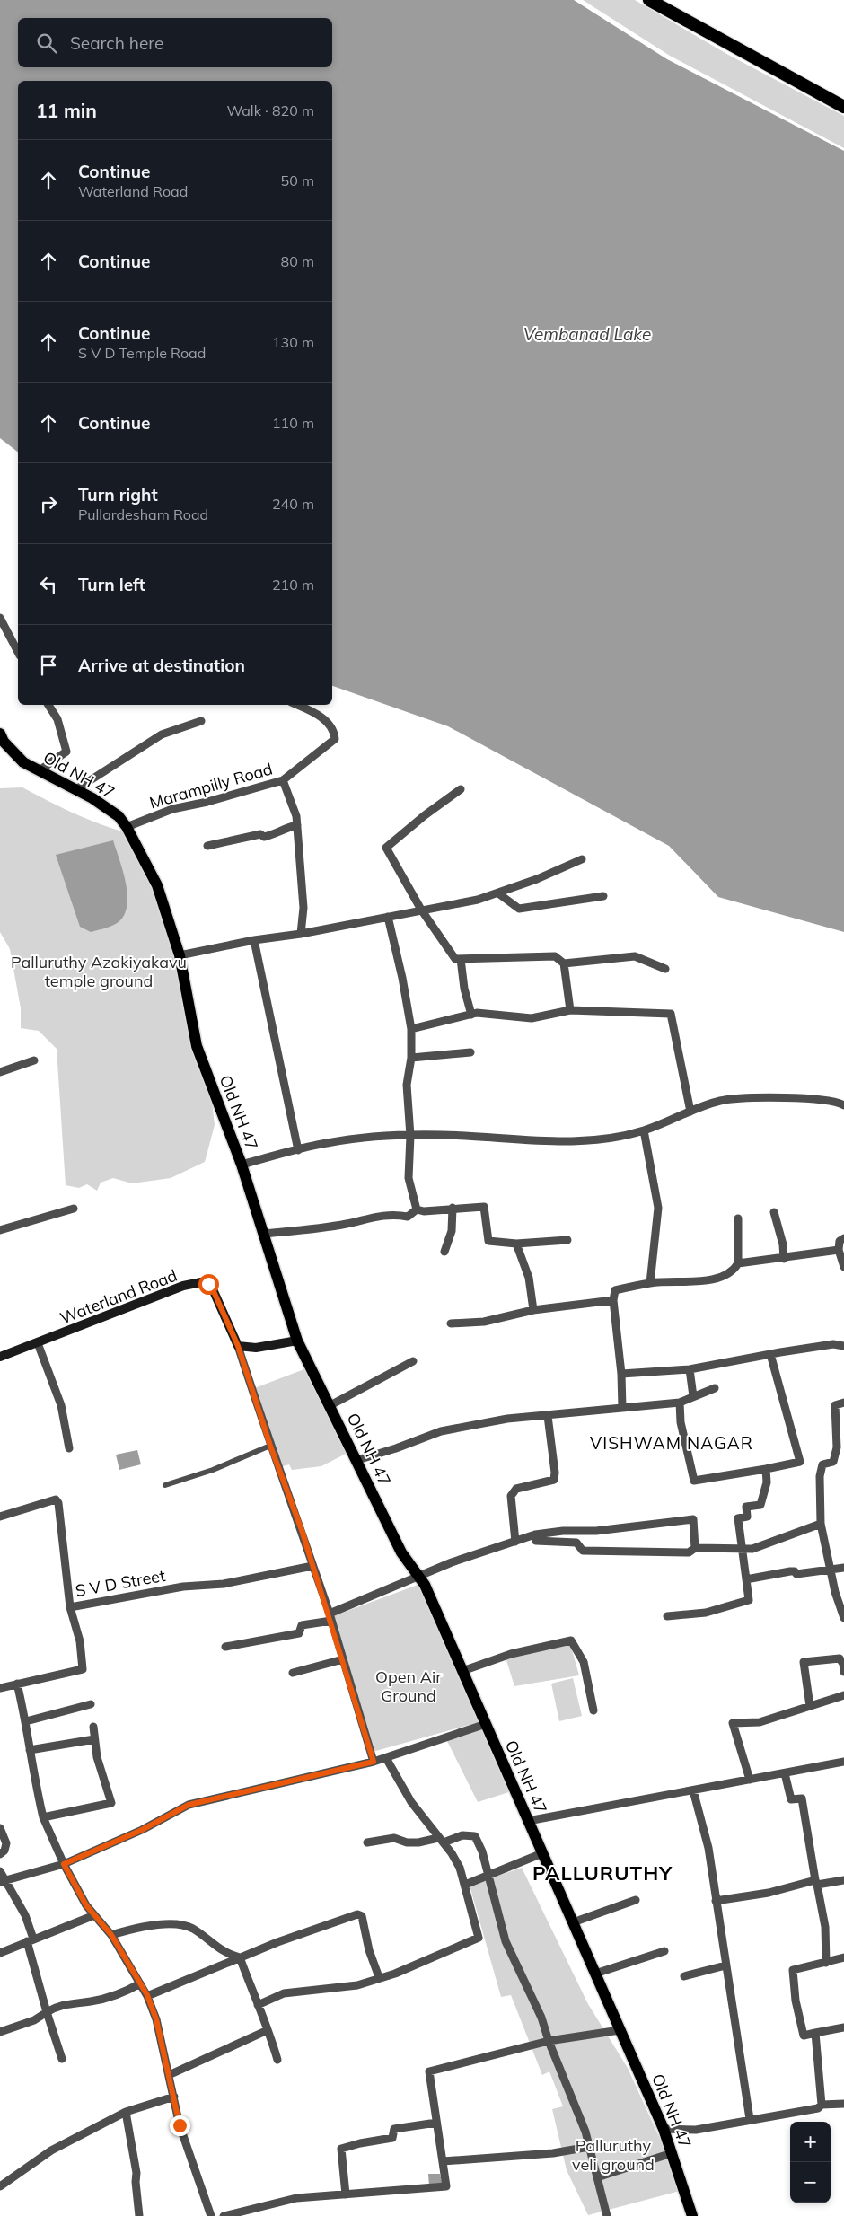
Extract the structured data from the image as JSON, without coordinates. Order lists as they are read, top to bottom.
{
  "streets": {
    "main road": ["Old NH 47", "Waterland Road"],
    "street": ["Marampilly Road", "S V D Street"]
  },
  "crossings": [
    ["Old NH 47", "Marampilly Road"]
  ],
  "districts": ["VISHWAM NAGAR", "PALLURUTHY"],
  "water": ["Vembanad Lake"],
  "parks": ["Palluruthy Azakiyakavu temple ground", "Open Air Ground", "Palluruthy veli ground"],
  "page": {
    "search": "Search here",
    "heading": ["11 min", "Walk · 820 m"],
    "list": [
      ["Continue", "Waterland Road", "50 m"],
      ["Continue", "80 m"],
      ["Continue", "S V D Temple Road", "130 m"],
      ["Continue", "110 m"],
      ["Turn right", "Pullardesham Road", "240 m"],
      ["Turn left", "210 m"],
      "Arrive at destination"
    ],
    "map_buttons": ["+", "−"]
  }
}
